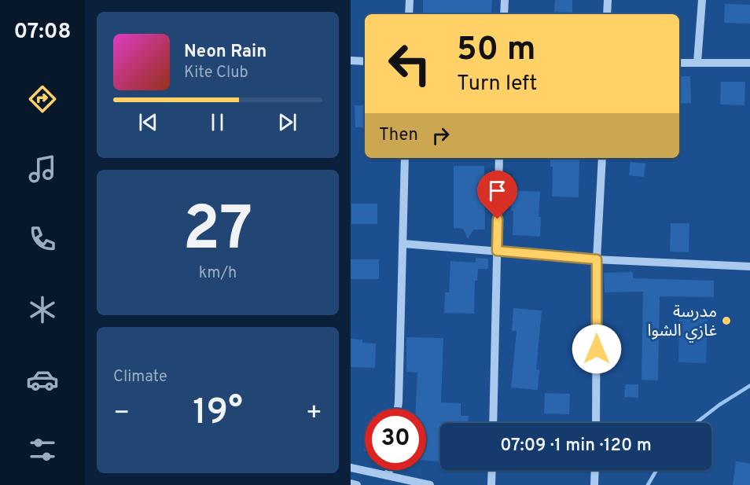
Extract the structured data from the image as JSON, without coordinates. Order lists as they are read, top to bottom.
{
  "places": ["مدرسة غازي الشوا"],
  "page": {
    "tabs": "07:08",
    "turn": ["50 m", "Turn left"],
    "song": ["Neon Rain", "Kite Club"],
    "then": "Then",
    "tile": [
      ["27", "km/h"],
      "Climate"
    ],
    "heat": ["−", "19°", "+"],
    "limit": "30",
    "trip": "07:09 · 1 min · 120 m"
  }
}
